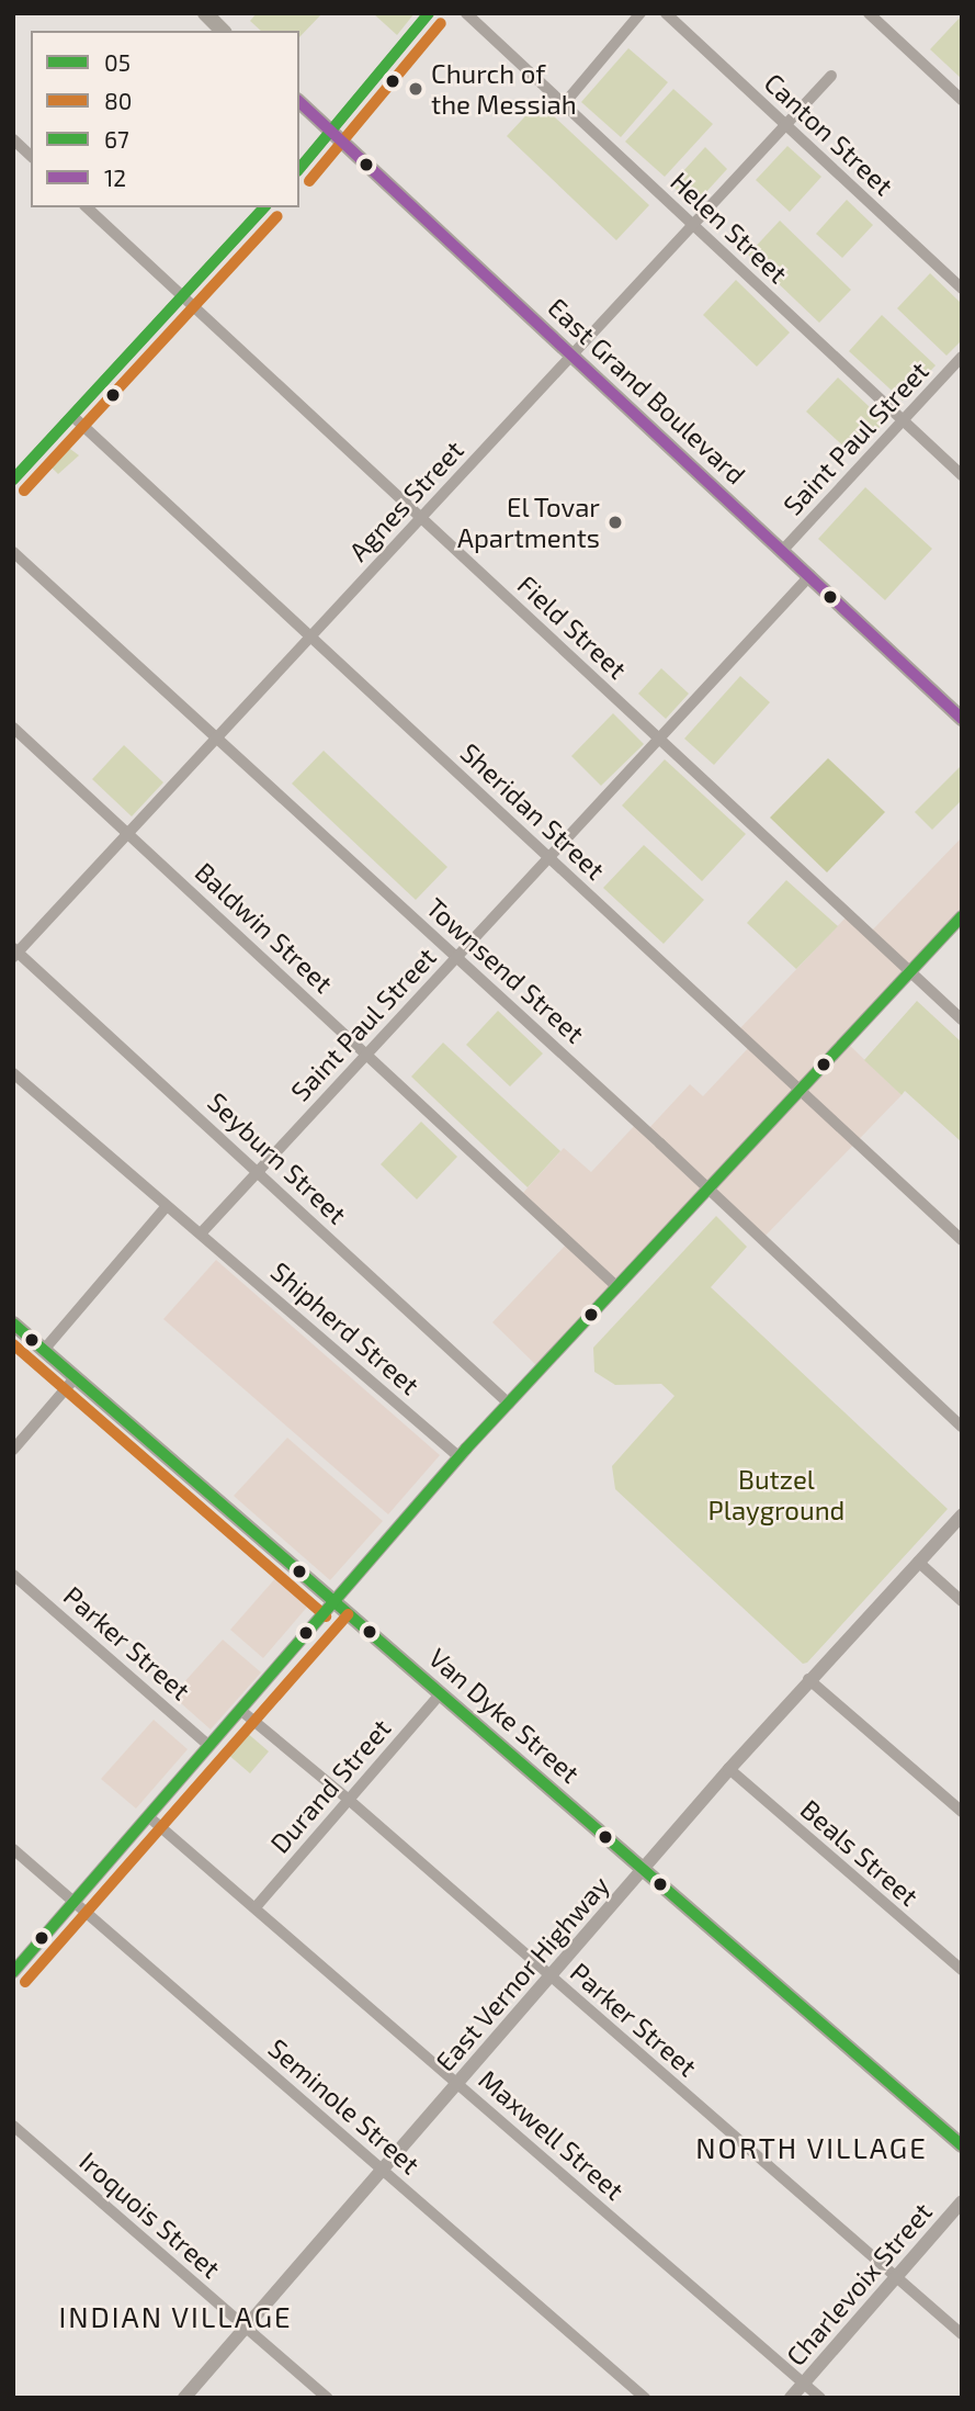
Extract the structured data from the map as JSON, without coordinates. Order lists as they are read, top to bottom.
{
  "streets": {
    "main road": ["East Grand Boulevard", "Van Dyke Street"],
    "street": [
      "Canton Street",
      "Helen Street",
      "Saint Paul Street",
      "Agnes Street",
      "Field Street",
      "Sheridan Street",
      "Baldwin Street",
      "Townsend Street",
      "Seyburn Street",
      "Shipherd Street",
      "Parker Street",
      "Durand Street",
      "Beals Street",
      "East Vernor Highway",
      "Seminole Street",
      "Maxwell Street",
      "Iroquois Street",
      "Charlevoix Street"
    ]
  },
  "crossings": [
    ["Canton Street", "Agnes Street"],
    ["Helen Street", "Saint Paul Street"],
    ["Helen Street", "Agnes Street"],
    ["East Grand Boulevard", "Saint Paul Street"],
    ["East Grand Boulevard", "Agnes Street"],
    ["Saint Paul Street", "Field Street"],
    ["Saint Paul Street", "Sheridan Street"],
    ["Saint Paul Street", "Baldwin Street"],
    ["Saint Paul Street", "Townsend Street"],
    ["Saint Paul Street", "Seyburn Street"],
    ["Saint Paul Street", "Shipherd Street"],
    ["Agnes Street", "Field Street"],
    ["Agnes Street", "Sheridan Street"],
    ["Agnes Street", "Baldwin Street"],
    ["Agnes Street", "Townsend Street"],
    ["Agnes Street", "Seyburn Street"],
    ["Parker Street", "Durand Street"],
    ["Parker Street", "East Vernor Highway"],
    ["Parker Street", "Charlevoix Street"],
    ["Van Dyke Street", "Durand Street"],
    ["Van Dyke Street", "East Vernor Highway"],
    ["Durand Street", "Maxwell Street"],
    ["Beals Street", "East Vernor Highway"],
    ["East Vernor Highway", "Seminole Street"],
    ["East Vernor Highway", "Maxwell Street"],
    ["East Vernor Highway", "Iroquois Street"],
    ["Maxwell Street", "Charlevoix Street"]
  ],
  "districts": ["NORTH VILLAGE", "INDIAN VILLAGE"],
  "parks": ["Butzel Playground"],
  "places": ["Church of the Messiah", "El Tovar Apartments"],
  "lines": [
    "transit line 05",
    "transit line 80",
    "transit line 12",
    "transit line 67"
  ],
  "legend": [
    "05",
    "80",
    "67",
    "12"
  ]
}
